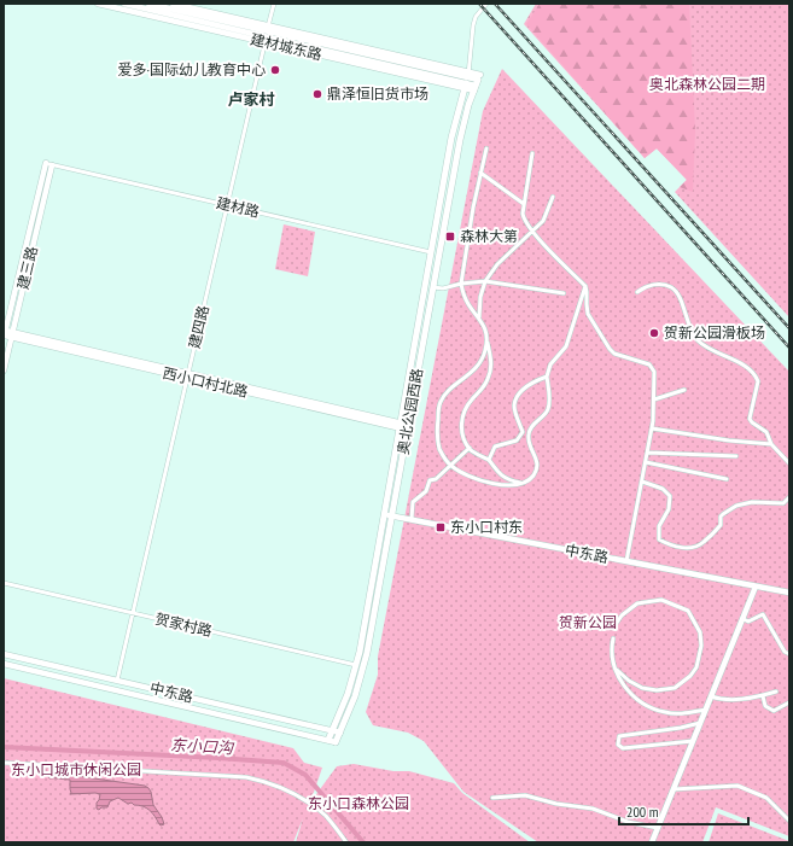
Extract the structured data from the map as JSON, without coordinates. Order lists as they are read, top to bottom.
{
  "streets": {
    "main road": ["奥北公园西路"],
    "street": [
      "建材城东路",
      "建材路",
      "建三路",
      "建四路",
      "西小口村北路",
      "中东路",
      "贺家村路"
    ]
  },
  "crossings": [
    ["建材城东路", "建四路"],
    ["建材城东路", "奥北公园西路"],
    ["建材路", "建三路"],
    ["建材路", "建四路"],
    ["建材路", "奥北公园西路"],
    ["建三路", "西小口村北路"],
    ["建四路", "西小口村北路"],
    ["建四路", "中东路"],
    ["建四路", "贺家村路"],
    ["西小口村北路", "奥北公园西路"],
    ["奥北公园西路", "中东路"],
    ["奥北公园西路", "贺家村路"]
  ],
  "districts": ["卢家村"],
  "water": ["东小口沟"],
  "parks": [
    "奥北森林公园二期",
    "贺新公园",
    "东小口城市休闲公园",
    "东小口森林公园"
  ],
  "places": {
    "other": ["爱多·国际幼儿教育中心", "鼎泽恒旧货市场", "贺新公园滑板场"],
    "transit": ["森林大第", "东小口村东"]
  },
  "scale_bar": "200 m"
}
